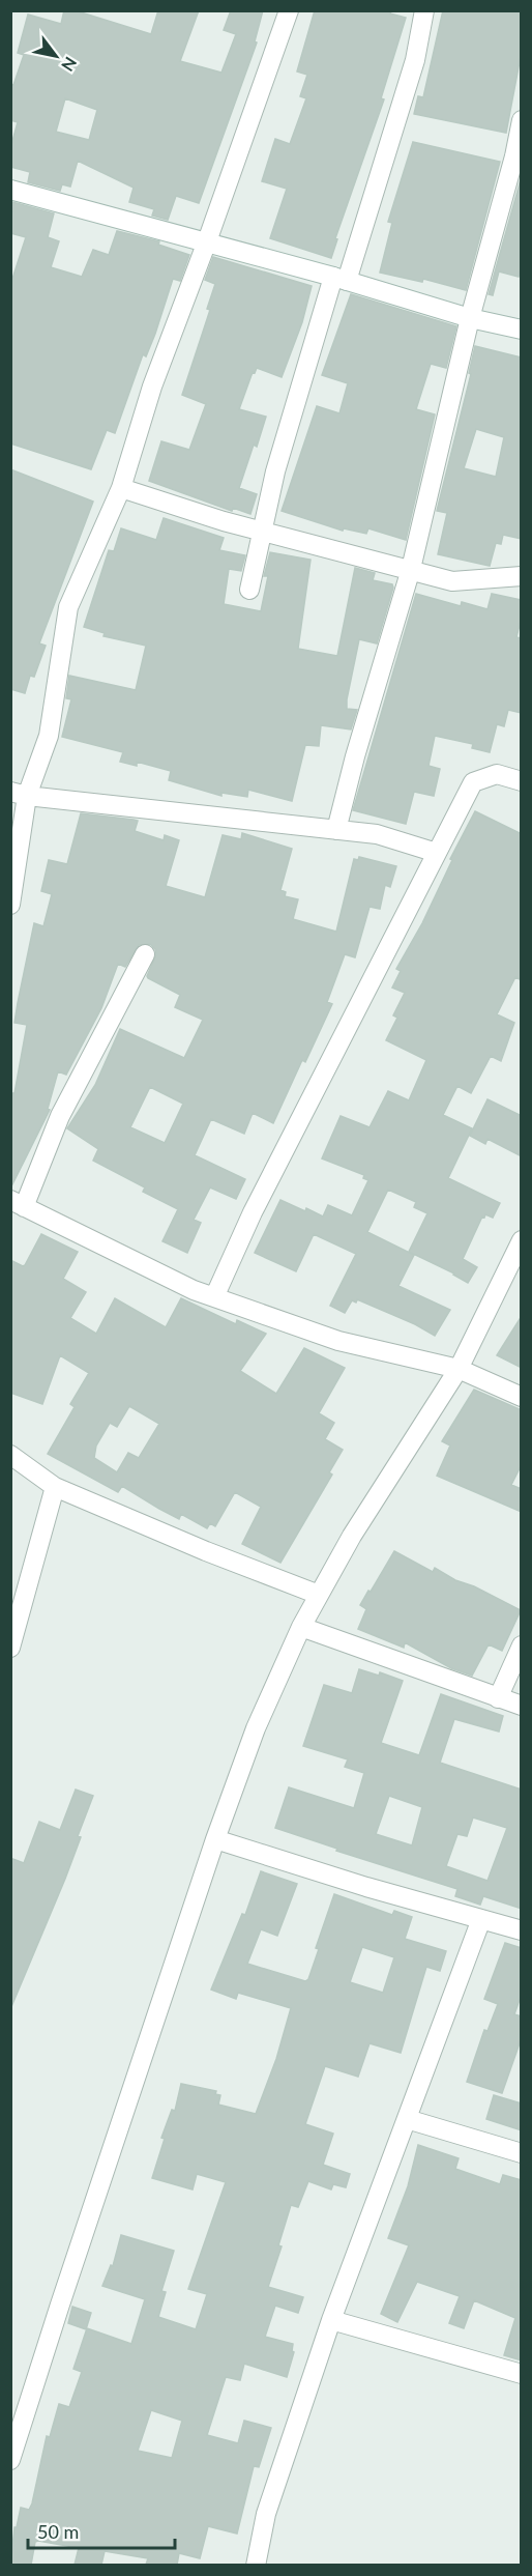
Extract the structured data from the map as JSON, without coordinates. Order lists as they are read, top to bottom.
{
  "scale_bar": "50 m",
  "north": "bottom right"
}
